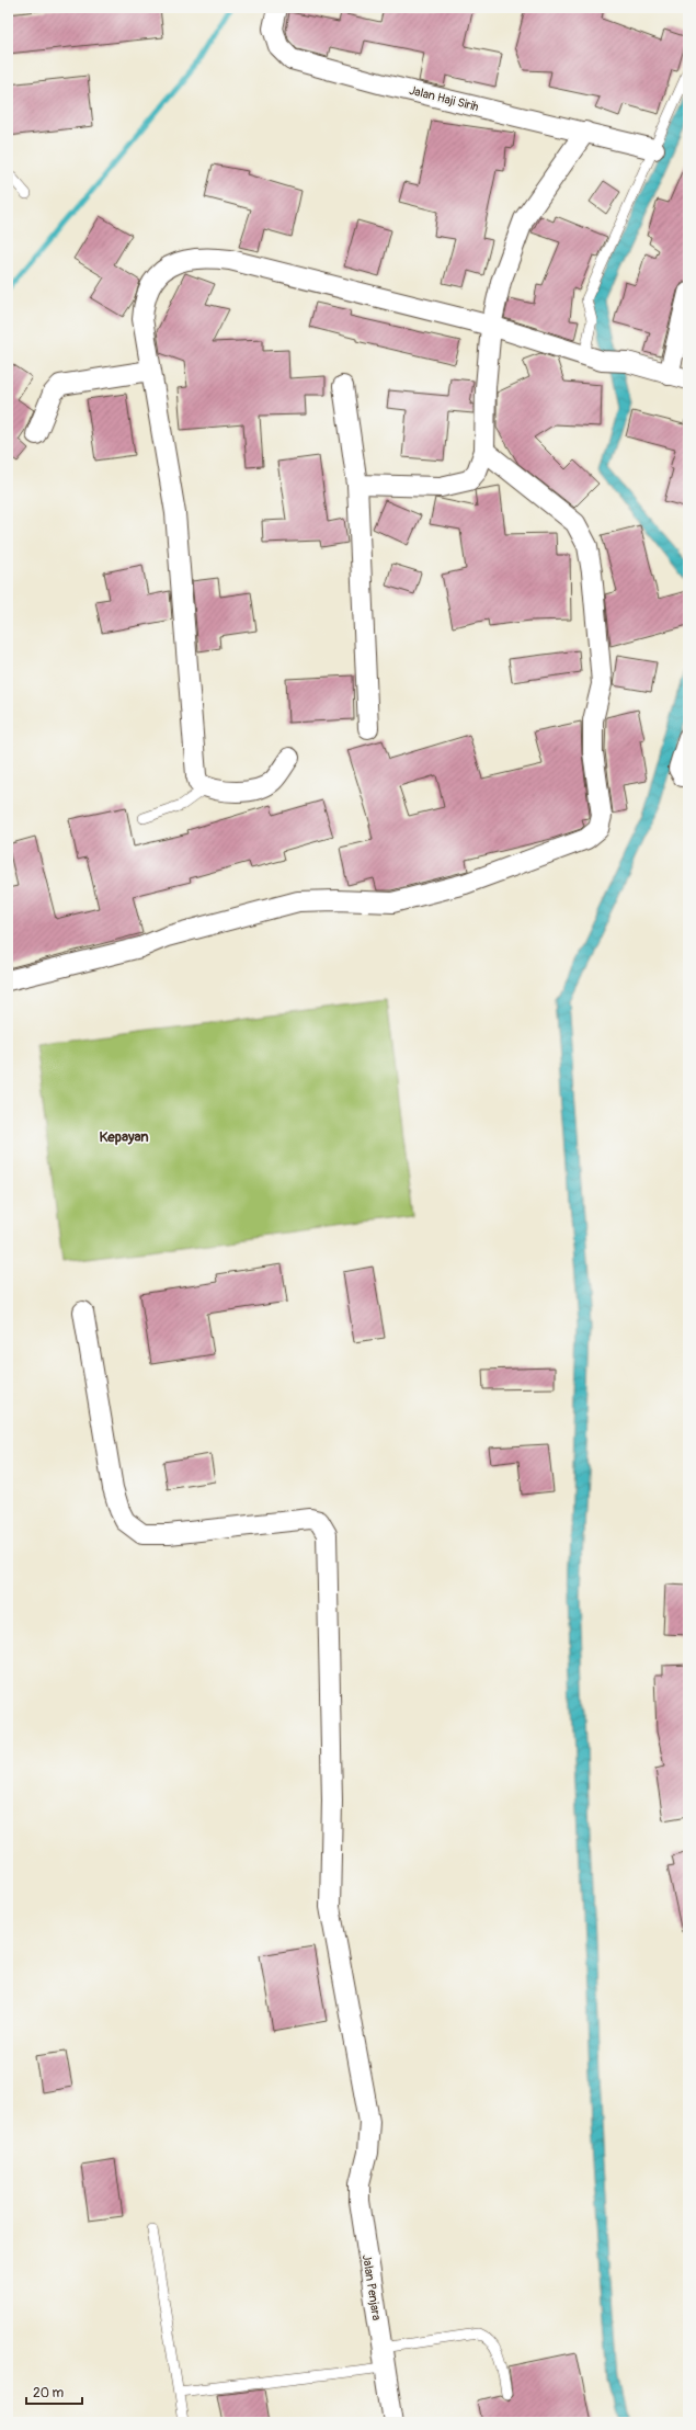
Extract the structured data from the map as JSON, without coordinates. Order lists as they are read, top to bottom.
{
  "streets": {
    "street": ["Jalan Haji Sirih", "Jalan Penjara"]
  },
  "districts": ["Kepayan"],
  "scale_bar": "20 m"
}
